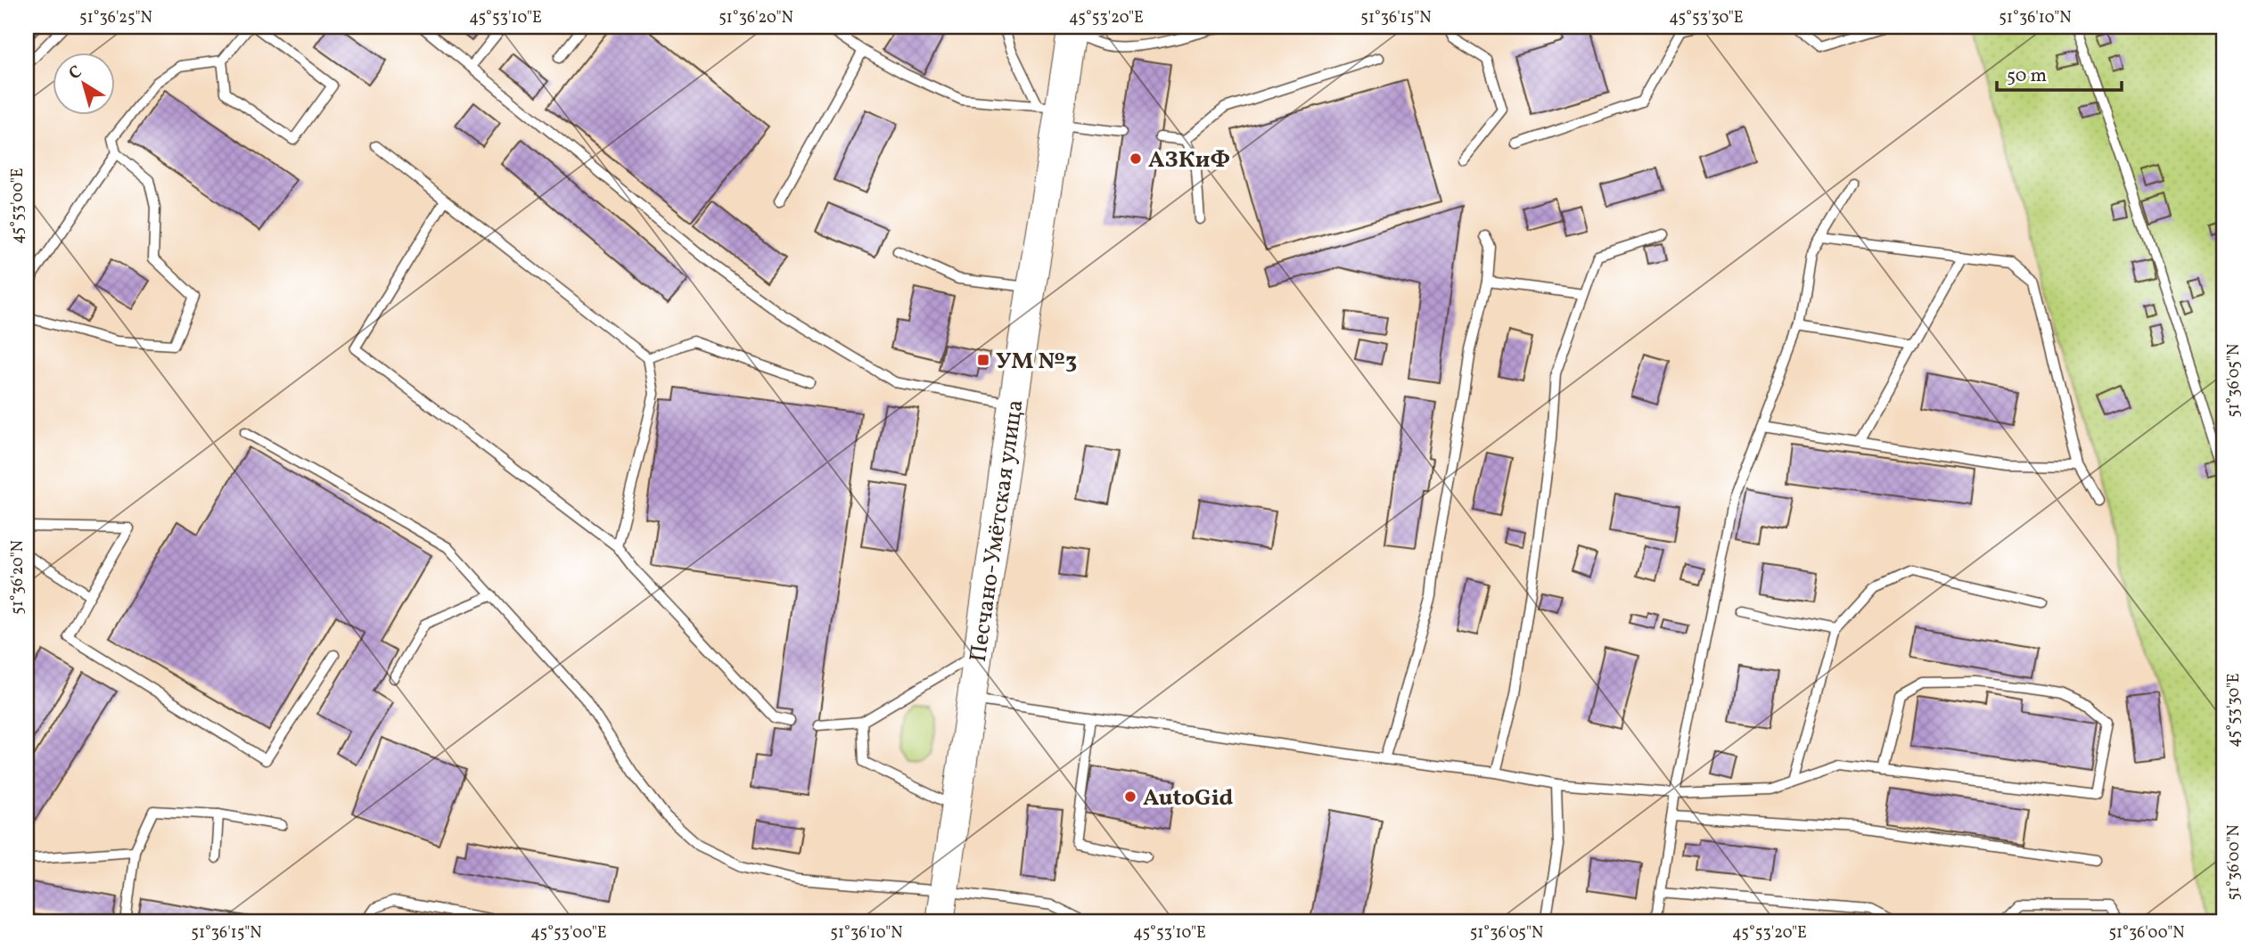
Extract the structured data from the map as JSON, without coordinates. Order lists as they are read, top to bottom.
{
  "streets": {
    "main road": ["Песчано-Умётская улица"]
  },
  "places": {
    "other": ["АЗКиФ", "AutoGid"],
    "transit": ["УМ №3"]
  },
  "scale_bar": "50 m",
  "north": "top left",
  "coordinates": [
    "51°36'25\"N",
    "45°53'10\"E",
    "51°36'20\"N",
    "45°53'20\"E",
    "51°36'15\"N",
    "45°53'30\"E",
    "51°36'10\"N",
    "45°53'00\"E",
    "51°36'05\"N",
    "51°36'00\"N"
  ]
}
